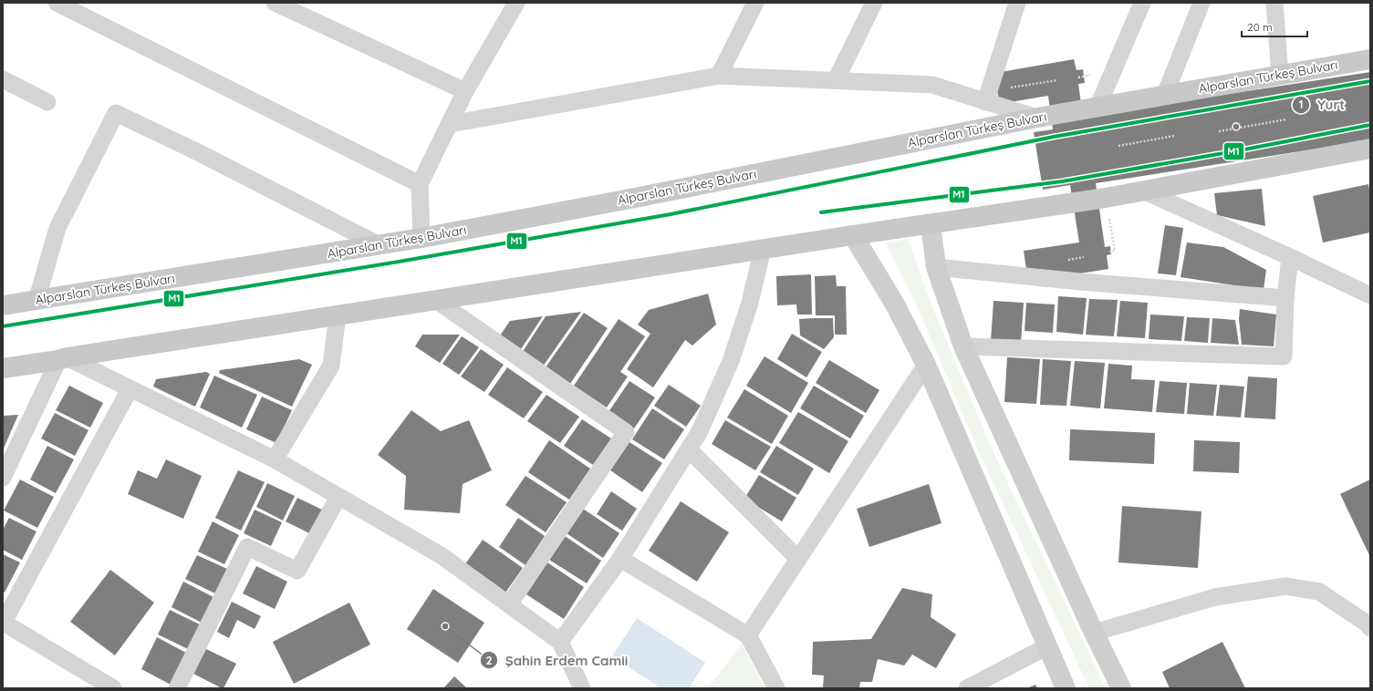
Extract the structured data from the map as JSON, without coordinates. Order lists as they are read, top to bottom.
{
  "streets": {
    "main road": ["Alparslan Türkeş Bulvarı"]
  },
  "places": ["Yurt", "Şahin Erdem Camii"],
  "lines": ["transit line M1"],
  "scale_bar": "20 m"
}
